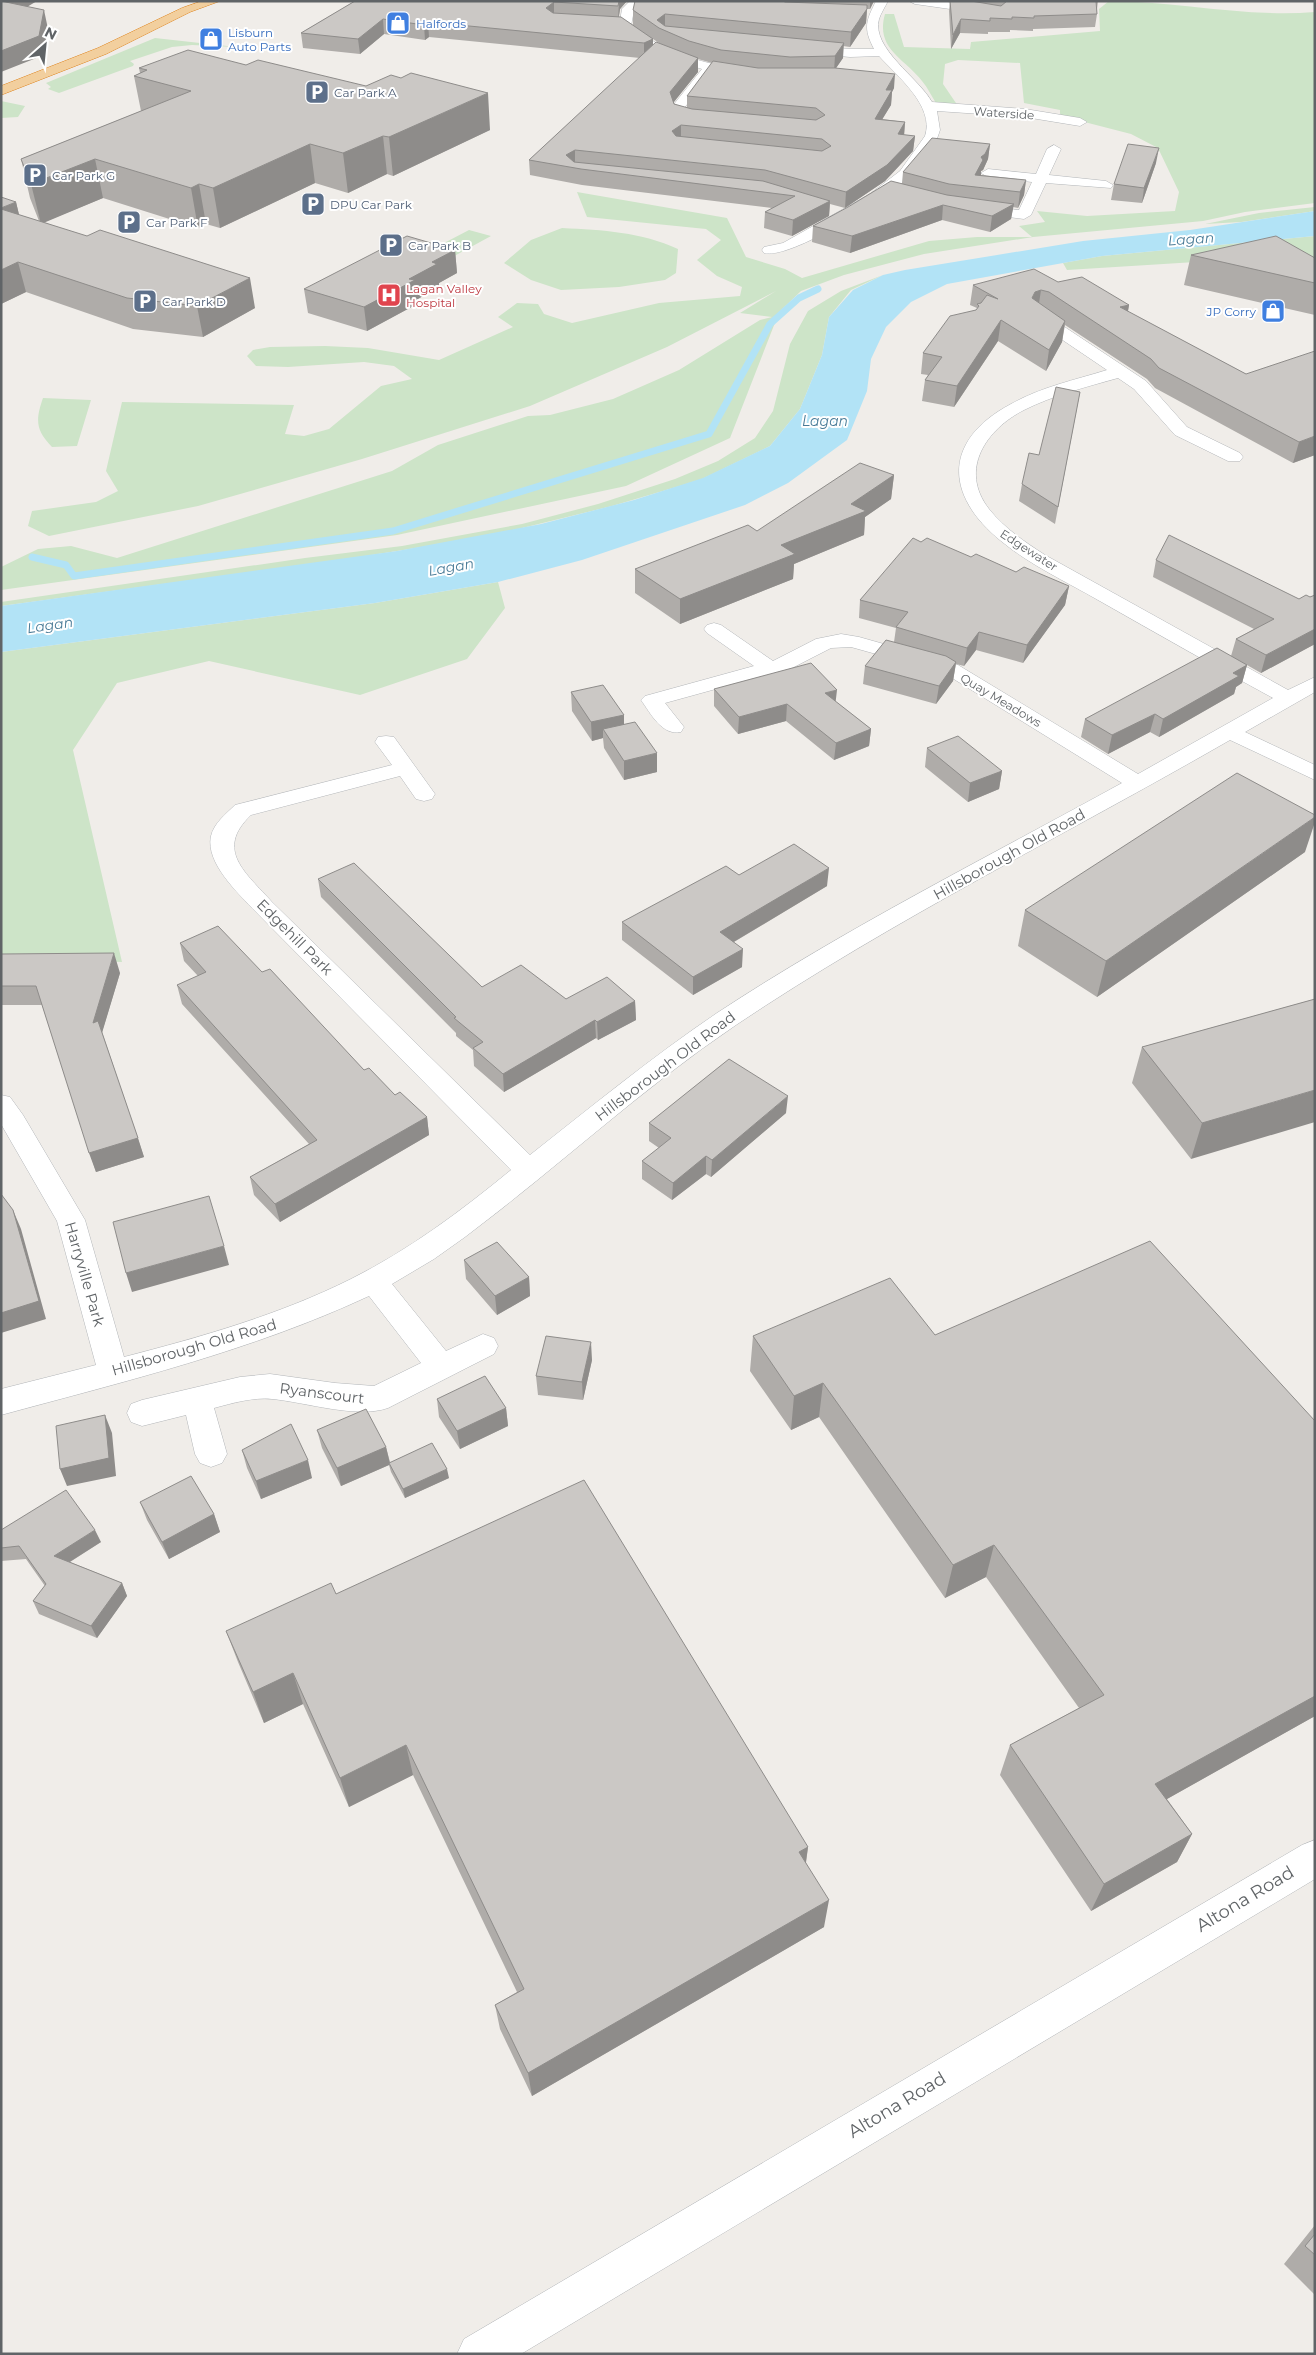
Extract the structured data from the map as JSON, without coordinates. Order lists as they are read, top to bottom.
{
  "streets": {
    "street": [
      "Waterside",
      "Edgewater",
      "Quay Meadows",
      "Hillsborough Old Road",
      "Edgehill Park",
      "Harryville Park",
      "Ryanscourt",
      "Altona Road"
    ]
  },
  "crossings": [
    ["Edgewater", "Hillsborough Old Road"],
    ["Quay Meadows", "Hillsborough Old Road"],
    ["Hillsborough Old Road", "Edgehill Park"],
    ["Hillsborough Old Road", "Harryville Park"]
  ],
  "water": ["Lagan"],
  "places": {
    "shop": ["Halfords", "Lisburn Auto Parts", "JP Corry"],
    "parking": [
      "Car Park A",
      "Car Park G",
      "DPU Car Park",
      "Car Park F",
      "Car Park B",
      "Car Park D"
    ],
    "hospital": ["Lagan Valley Hospital"]
  },
  "north": "top right"
}
